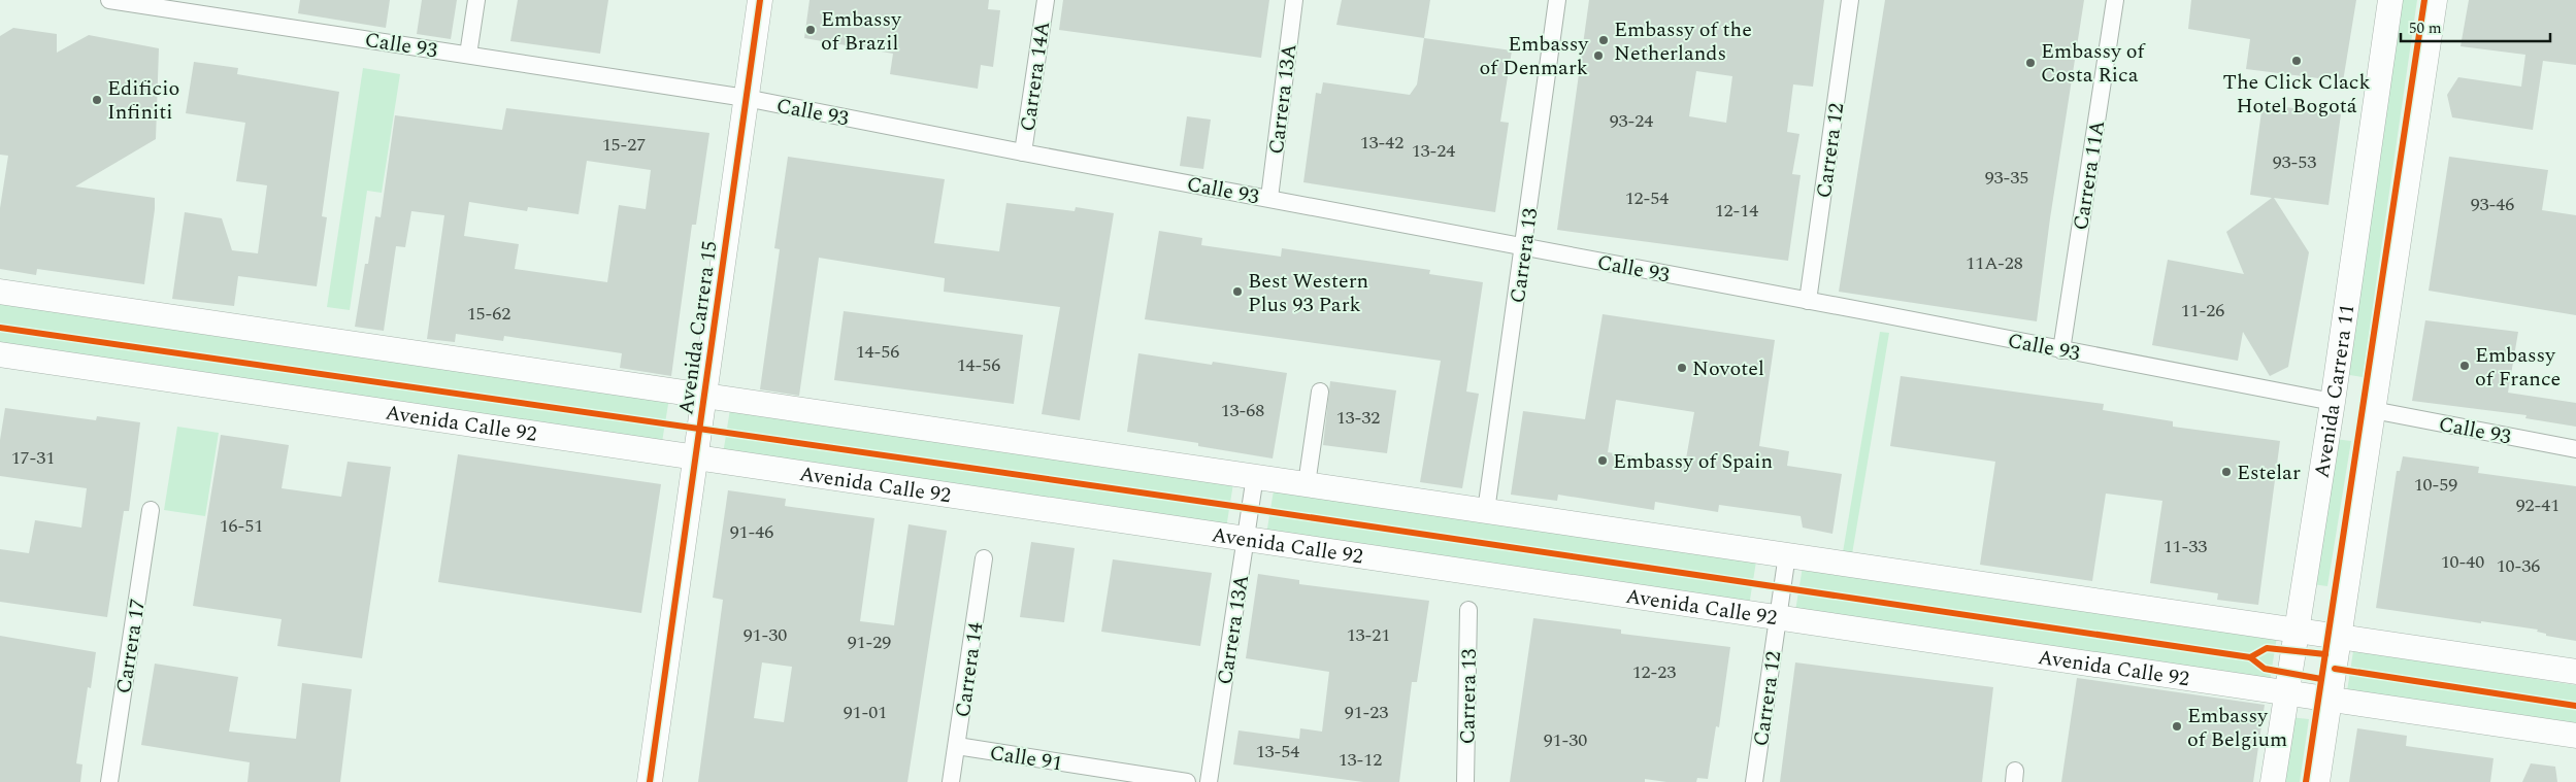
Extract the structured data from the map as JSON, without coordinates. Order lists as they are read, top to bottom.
{
  "streets": {
    "main road": ["Avenida Carrera 15", "Avenida Carrera 11", "Avenida Calle 92"],
    "street": [
      "Calle 93",
      "Carrera 14A",
      "Carrera 13A",
      "Carrera 12",
      "Carrera 11A",
      "Carrera 13",
      "Carrera 17",
      "Carrera 14",
      "Calle 91"
    ]
  },
  "crossings": [
    ["Calle 93", "Carrera 14A"],
    ["Calle 93", "Carrera 13A"],
    ["Calle 93", "Carrera 12"],
    ["Calle 93", "Carrera 11A"],
    ["Calle 93", "Carrera 13"],
    ["Calle 93", "Avenida Carrera 15"],
    ["Calle 93", "Avenida Carrera 11"],
    ["Carrera 13A", "Avenida Calle 92"],
    ["Carrera 12", "Avenida Calle 92"],
    ["Avenida Carrera 15", "Avenida Calle 92"],
    ["Avenida Carrera 11", "Avenida Calle 92"],
    ["Carrera 14", "Calle 91"]
  ],
  "places": [
    "Embassy of Brazil",
    "Embassy of the Netherlands",
    "Embassy of Denmark",
    "The Click Clack Hotel Bogotá",
    "Embassy of Costa Rica",
    "Edificio Infiniti",
    "Best Western Plus 93 Park",
    "Embassy of France",
    "Novotel",
    "Embassy of Spain",
    "Estelar",
    "Embassy of Belgium"
  ],
  "house_numbers": [
    "93-24",
    "13-42",
    "15-27",
    "13-24",
    "93-53",
    "93-35",
    "12-54",
    "93-46",
    "12-14",
    "11A-28",
    "11-26",
    "15-62",
    "14-56",
    "14-56",
    "13-68",
    "13-32",
    "17-31",
    "10-59",
    "92-41",
    "16-51",
    "91-46",
    "11-33",
    "10-40",
    "10-36",
    "91-30",
    "13-21",
    "91-29",
    "12-23",
    "91-01",
    "91-23",
    "91-30",
    "13-54",
    "13-12"
  ],
  "scale_bar": "50 m"
}
